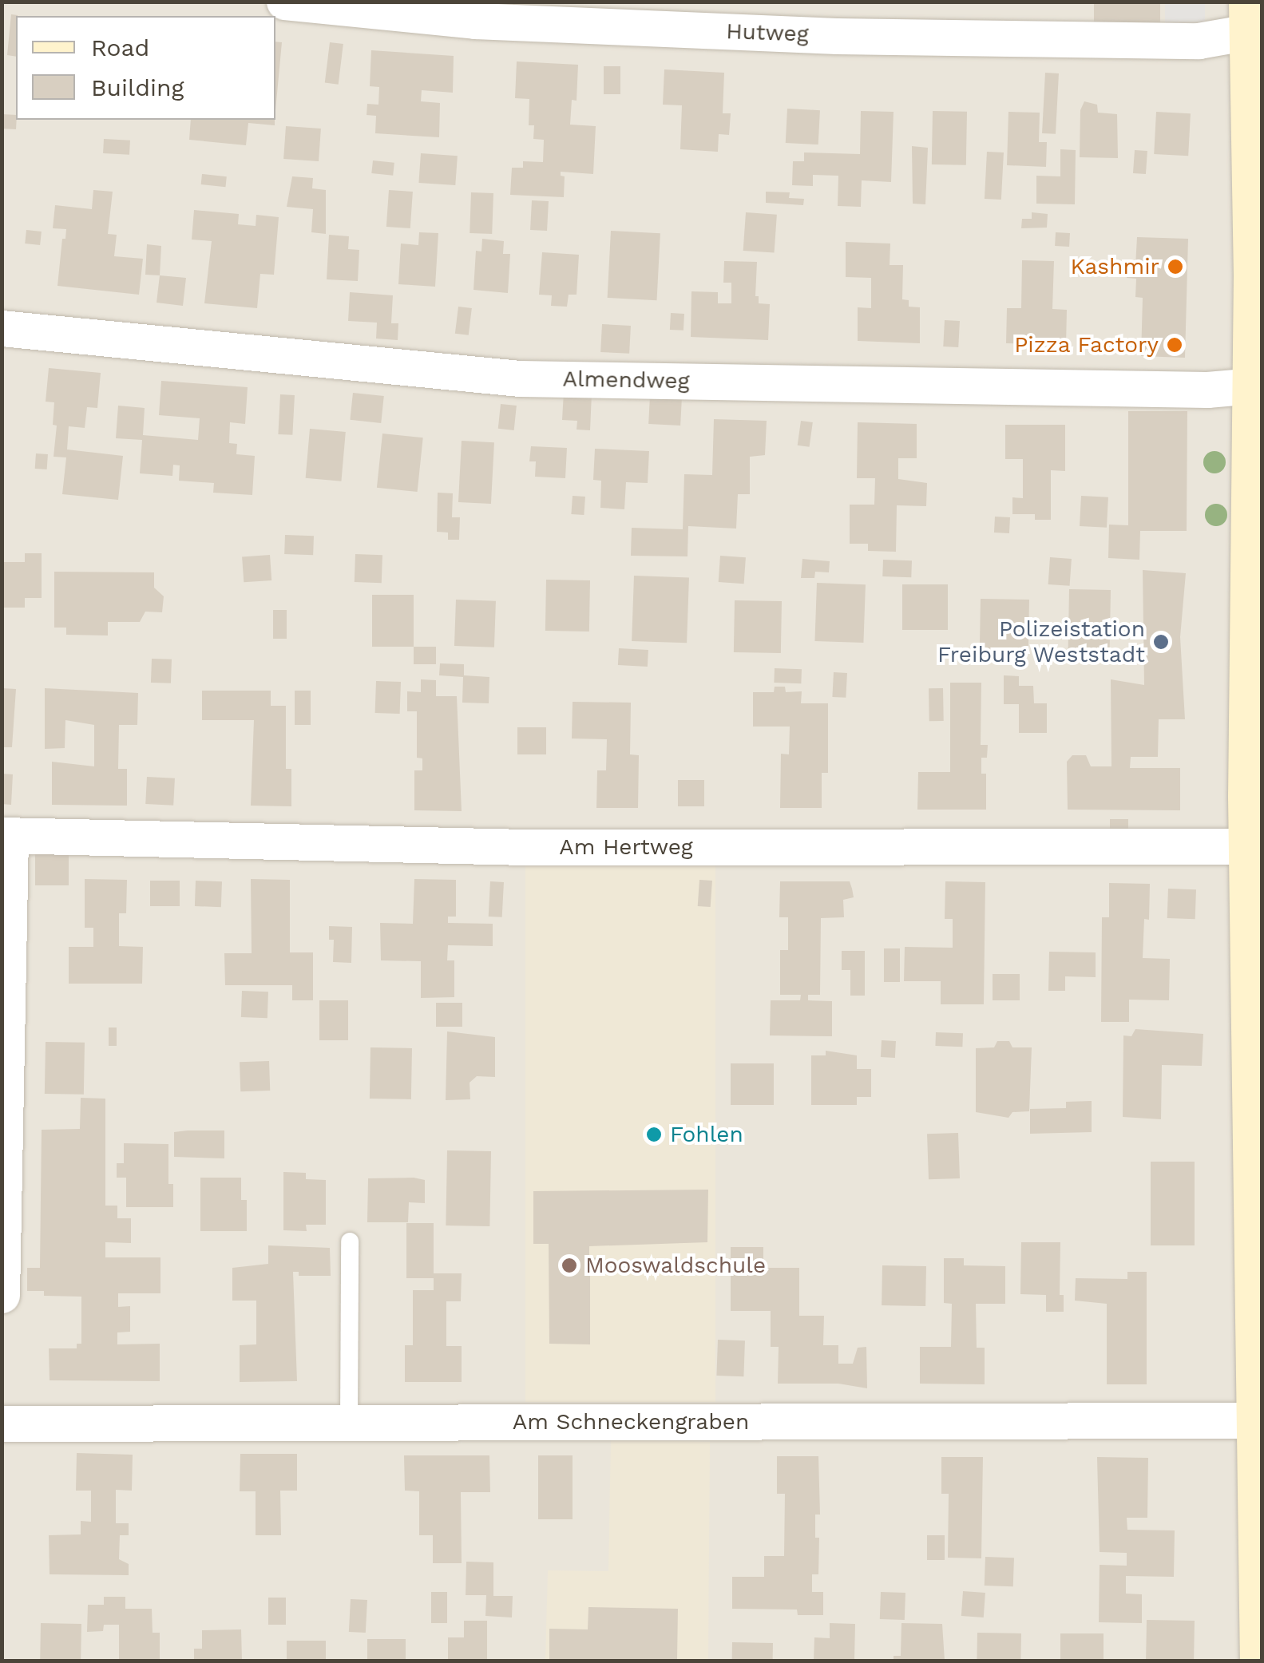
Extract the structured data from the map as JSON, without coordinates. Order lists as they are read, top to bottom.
{
  "streets": {
    "street": [
      "Hutweg",
      "Almendweg",
      "Am Hertweg",
      "Am Schneckengraben"
    ]
  },
  "places": [
    "Kashmir",
    "Pizza Factory",
    "Polizeistation Freiburg Weststadt",
    "Fohlen",
    "Mooswaldschule"
  ],
  "legend": ["Road", "Building"]
}
